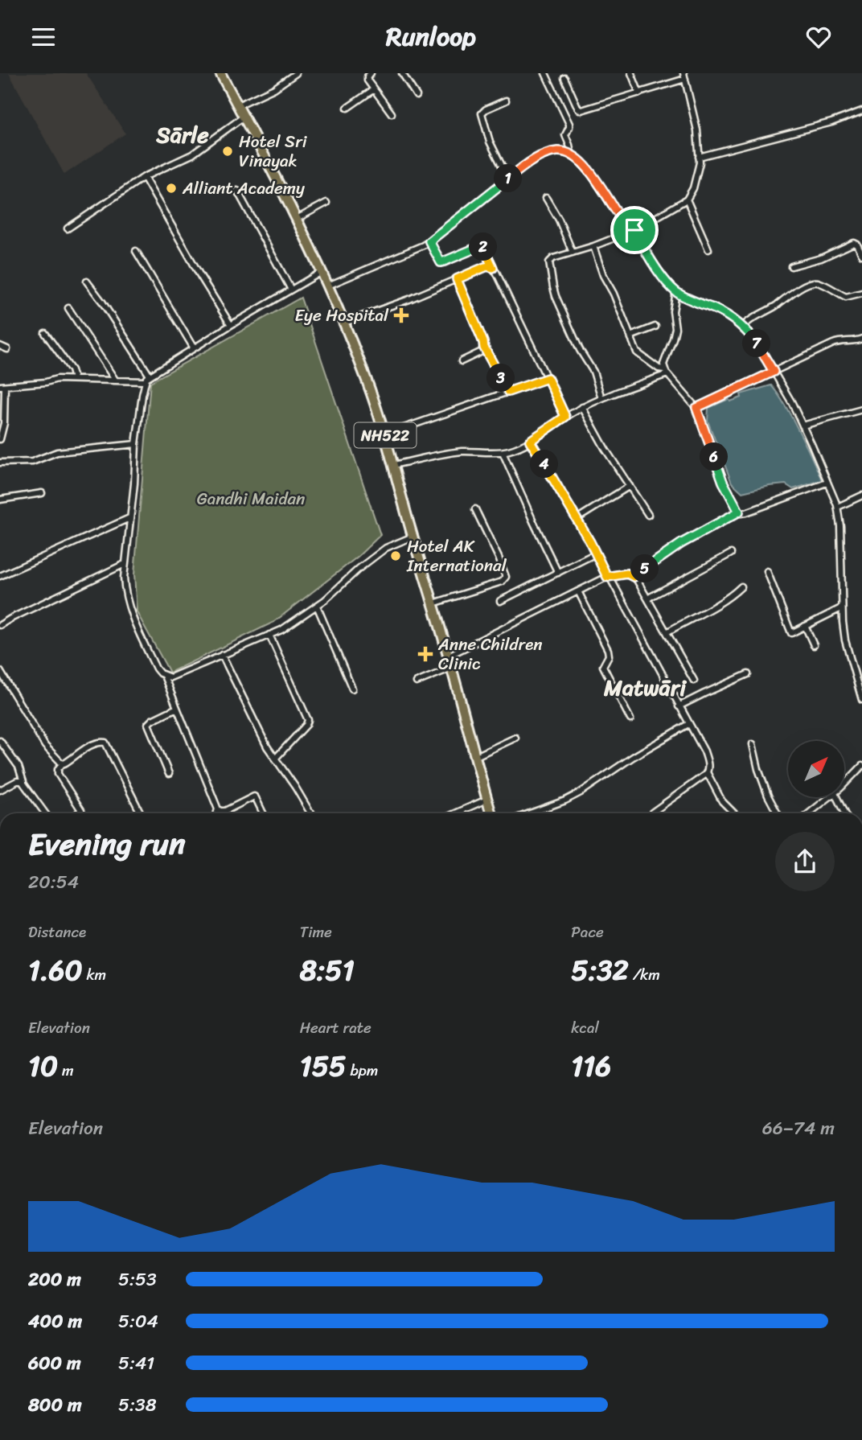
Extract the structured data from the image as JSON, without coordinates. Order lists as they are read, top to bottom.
{
  "streets": {
    "highway": ["NH522"]
  },
  "districts": ["Sārle", "Matwāri"],
  "parks": ["Gandhi Maidan"],
  "places": {
    "other": ["Hotel Sri Vinayak", "Alliant Academy", "Hotel AK International"],
    "health": ["Eye Hospital", "Anne Children Clinic"]
  },
  "north": "top right",
  "page": {
    "header": "Runloop",
    "pins": [
      "1",
      "2",
      "7",
      "3",
      "6",
      "4",
      "5"
    ],
    "heading": ["Evening run", "20:54"],
    "stats": [
      ["Distance", "1.60 km"],
      ["Time", "8:51"],
      ["Pace", "5:32 /km"],
      ["Elevation", "10 m"],
      ["Heart rate", "155 bpm"],
      ["kcal", "116"]
    ],
    "chart": ["Elevation", "66–74 m"],
    "list": [
      {
        "name": "200 m",
        "note": "5:53"
      },
      {
        "name": "400 m",
        "note": "5:04"
      },
      {
        "name": "600 m",
        "note": "5:41"
      },
      {
        "name": "800 m",
        "note": "5:38"
      }
    ]
  }
}
